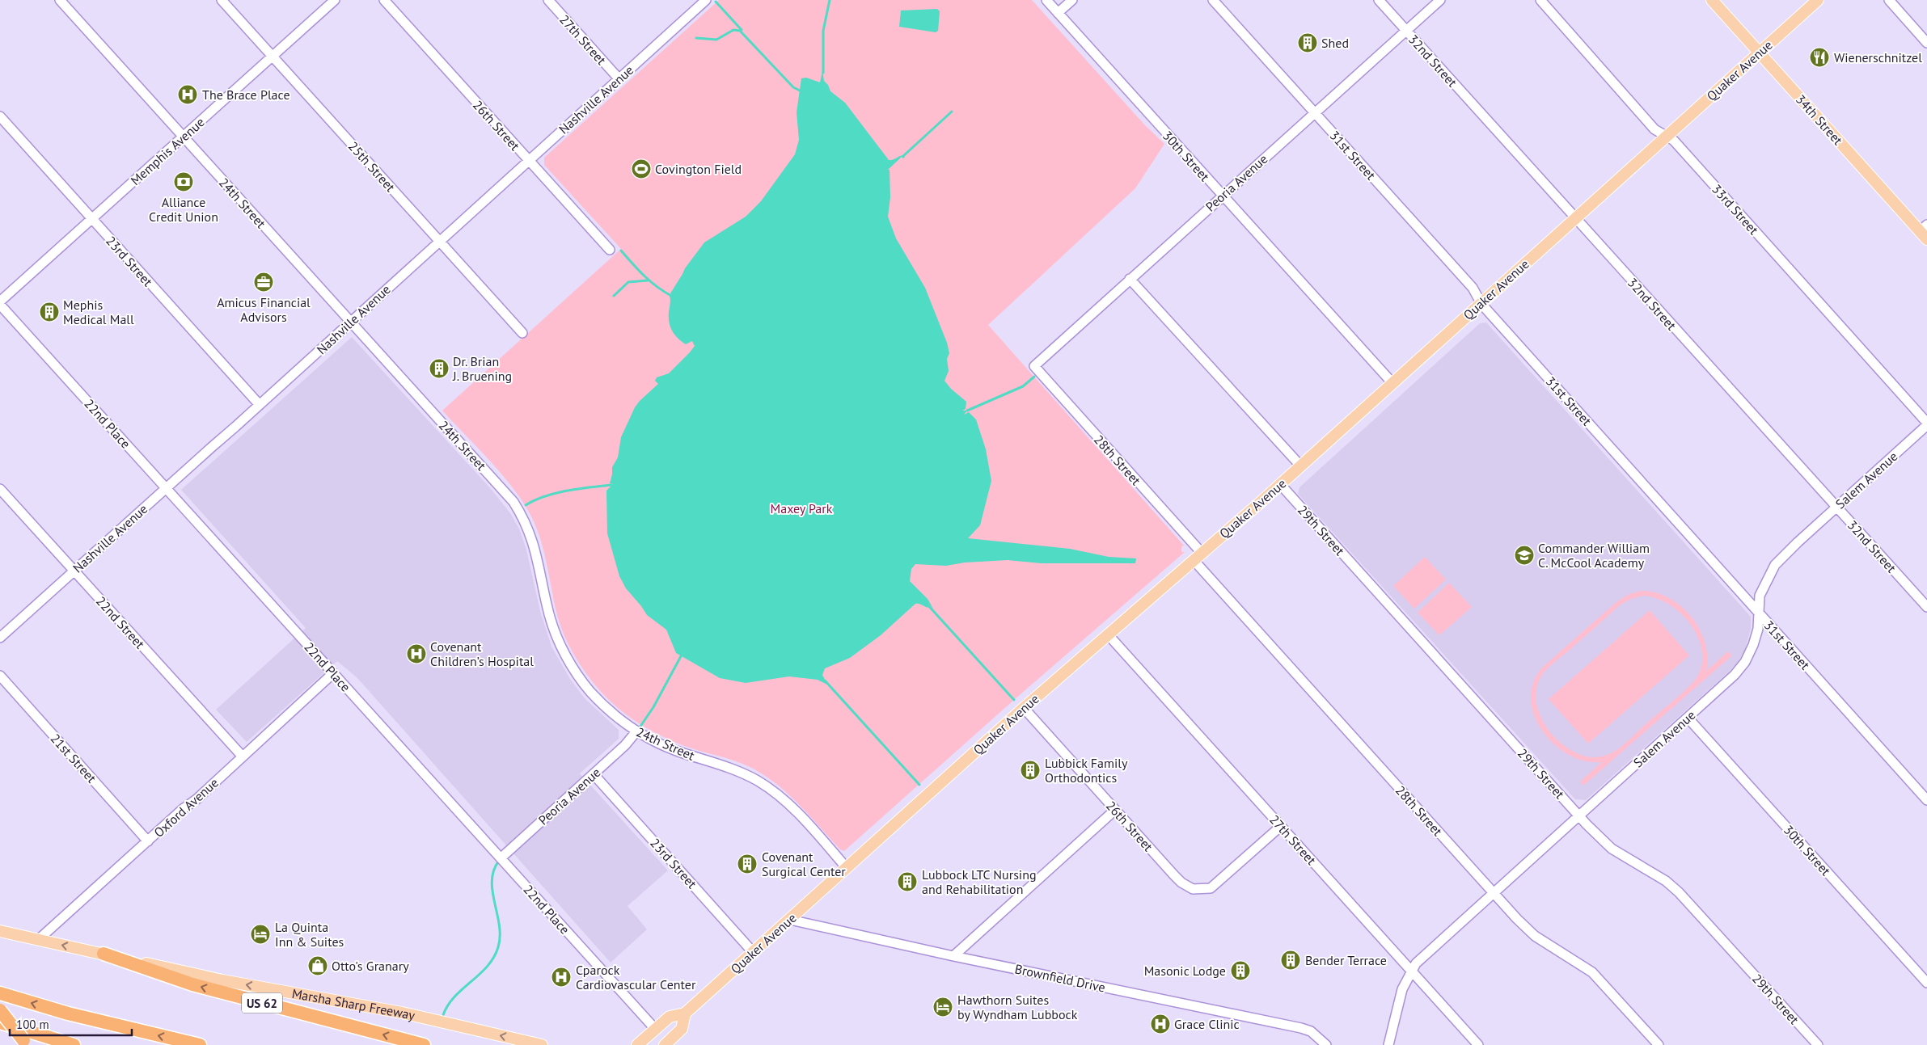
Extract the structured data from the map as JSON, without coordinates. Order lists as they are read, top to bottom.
{
  "streets": {
    "highway": ["US 62"],
    "main road": ["Quaker Avenue", "34th Street", "Marsha Sharp Freeway"],
    "street": [
      "27th Street",
      "32nd Street",
      "Nashville Avenue",
      "26th Street",
      "Memphis Avenue",
      "31st Street",
      "30th Street",
      "25th Street",
      "Peoria Avenue",
      "24th Street",
      "33rd Street",
      "23rd Street",
      "22nd Place",
      "28th Street",
      "Salem Avenue",
      "29th Street",
      "22nd Street",
      "21st Street",
      "Oxford Avenue",
      "Brownfield Drive"
    ]
  },
  "crossings": [
    ["27th Street", "Quaker Avenue"],
    ["27th Street", "Nashville Avenue"],
    ["27th Street", "26th Street"],
    ["27th Street", "Salem Avenue"],
    ["32nd Street", "Quaker Avenue"],
    ["32nd Street", "Peoria Avenue"],
    ["32nd Street", "Salem Avenue"],
    ["Quaker Avenue", "34th Street"],
    ["Quaker Avenue", "26th Street"],
    ["Quaker Avenue", "31st Street"],
    ["Quaker Avenue", "30th Street"],
    ["Quaker Avenue", "24th Street"],
    ["Quaker Avenue", "33rd Street"],
    ["Quaker Avenue", "23rd Street"],
    ["Quaker Avenue", "22nd Place"],
    ["Quaker Avenue", "28th Street"],
    ["Quaker Avenue", "29th Street"],
    ["Quaker Avenue", "Brownfield Drive"],
    ["Nashville Avenue", "26th Street"],
    ["Nashville Avenue", "25th Street"],
    ["Nashville Avenue", "24th Street"],
    ["Nashville Avenue", "23rd Street"],
    ["Nashville Avenue", "22nd Place"],
    ["Nashville Avenue", "22nd Street"],
    ["Memphis Avenue", "25th Street"],
    ["Memphis Avenue", "24th Street"],
    ["Memphis Avenue", "23rd Street"],
    ["Memphis Avenue", "22nd Place"],
    ["31st Street", "Peoria Avenue"],
    ["31st Street", "Salem Avenue"],
    ["30th Street", "Peoria Avenue"],
    ["30th Street", "Salem Avenue"],
    ["Peoria Avenue", "24th Street"],
    ["Peoria Avenue", "23rd Street"],
    ["Peoria Avenue", "22nd Place"],
    ["Peoria Avenue", "28th Street"],
    ["33rd Street", "Salem Avenue"],
    ["22nd Place", "Oxford Avenue"],
    ["28th Street", "Salem Avenue"],
    ["Salem Avenue", "29th Street"],
    ["22nd Street", "Oxford Avenue"],
    ["21st Street", "Oxford Avenue"],
    ["Oxford Avenue", "Marsha Sharp Freeway"],
    ["US 62", "Marsha Sharp Freeway"]
  ],
  "one_way": ["Marsha Sharp Freeway"],
  "parks": ["Maxey Park"],
  "places": {
    "building": [
      "Shed",
      "Mephis Medical Mall",
      "Dr. Brian J. Bruening",
      "Lubbick Family Orthodontics",
      "Covenant Surgical Center",
      "Lubbock LTC Nursing and Rehabilitation",
      "Bender Terrace",
      "Masonic Lodge"
    ],
    "restaurant": ["Wienerschnitzel"],
    "hospital": [
      "The Brace Place",
      "Covenant Children’s Hospital",
      "Cparock Cardiovascular Center",
      "Grace Clinic"
    ],
    "sports": ["Covington Field"],
    "bank": ["Alliance Credit Union"],
    "office": ["Amicus Financial Advisors"],
    "school or university": ["Commander William C. McCool Academy"],
    "hotel": ["La Quinta Inn & Suites", "Hawthorn Suites by Wyndham Lubbock"],
    "shop": ["Otto's Granary"]
  },
  "scale_bar": "100 m"
}
